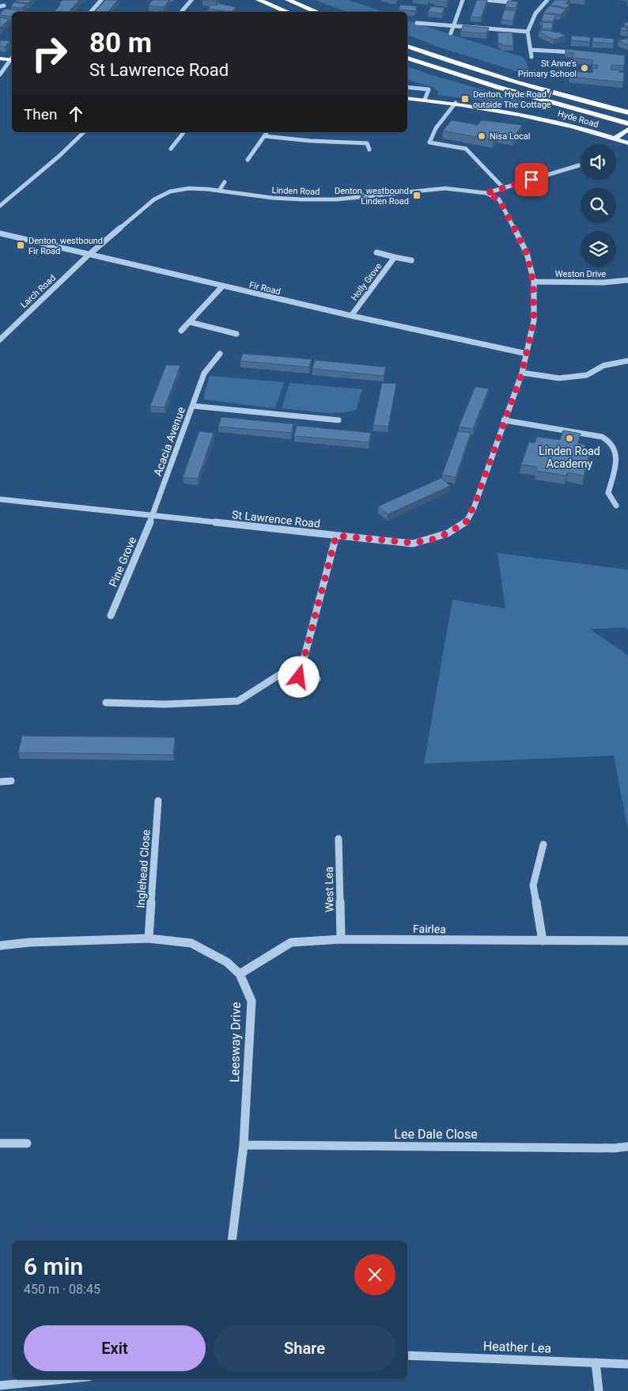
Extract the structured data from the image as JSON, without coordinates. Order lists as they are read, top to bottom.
{
  "streets": {
    "main road": ["Hyde Road"],
    "street": [
      "Linden Road",
      "Weston Drive",
      "Holly Grove",
      "Fir Road",
      "Larch Road",
      "Acacia Avenue",
      "St Lawrence Road",
      "Pine Grove",
      "Inglehead Close",
      "West Lea",
      "Fairlea",
      "Leesway Drive",
      "Lee Dale Close",
      "Heather Lea"
    ]
  },
  "crossings": [
    ["Linden Road", "Weston Drive"],
    ["Linden Road", "Fir Road"],
    ["Linden Road", "Larch Road"],
    ["Linden Road", "St Lawrence Road"],
    ["Holly Grove", "Fir Road"],
    ["Fir Road", "Larch Road"],
    ["Acacia Avenue", "St Lawrence Road"],
    ["Acacia Avenue", "Pine Grove"],
    ["St Lawrence Road", "Pine Grove"],
    ["Inglehead Close", "Leesway Drive"],
    ["West Lea", "Fairlea"],
    ["Fairlea", "Leesway Drive"],
    ["Leesway Drive", "Lee Dale Close"]
  ],
  "places": {
    "other": ["St Anne's Primary School", "Nisa Local", "Linden Road Academy"],
    "transit": ["Denton, Hyde Road / outside The Cottage", "Denton, westbound Linden Road", "Denton, westbound Fir Road"]
  },
  "page": {
    "turn": ["80 m", "St Lawrence Road"],
    "then": "Then",
    "heading": ["6 min", "450 m · 08:45"],
    "buttons": ["Exit", "Share"]
  }
}
